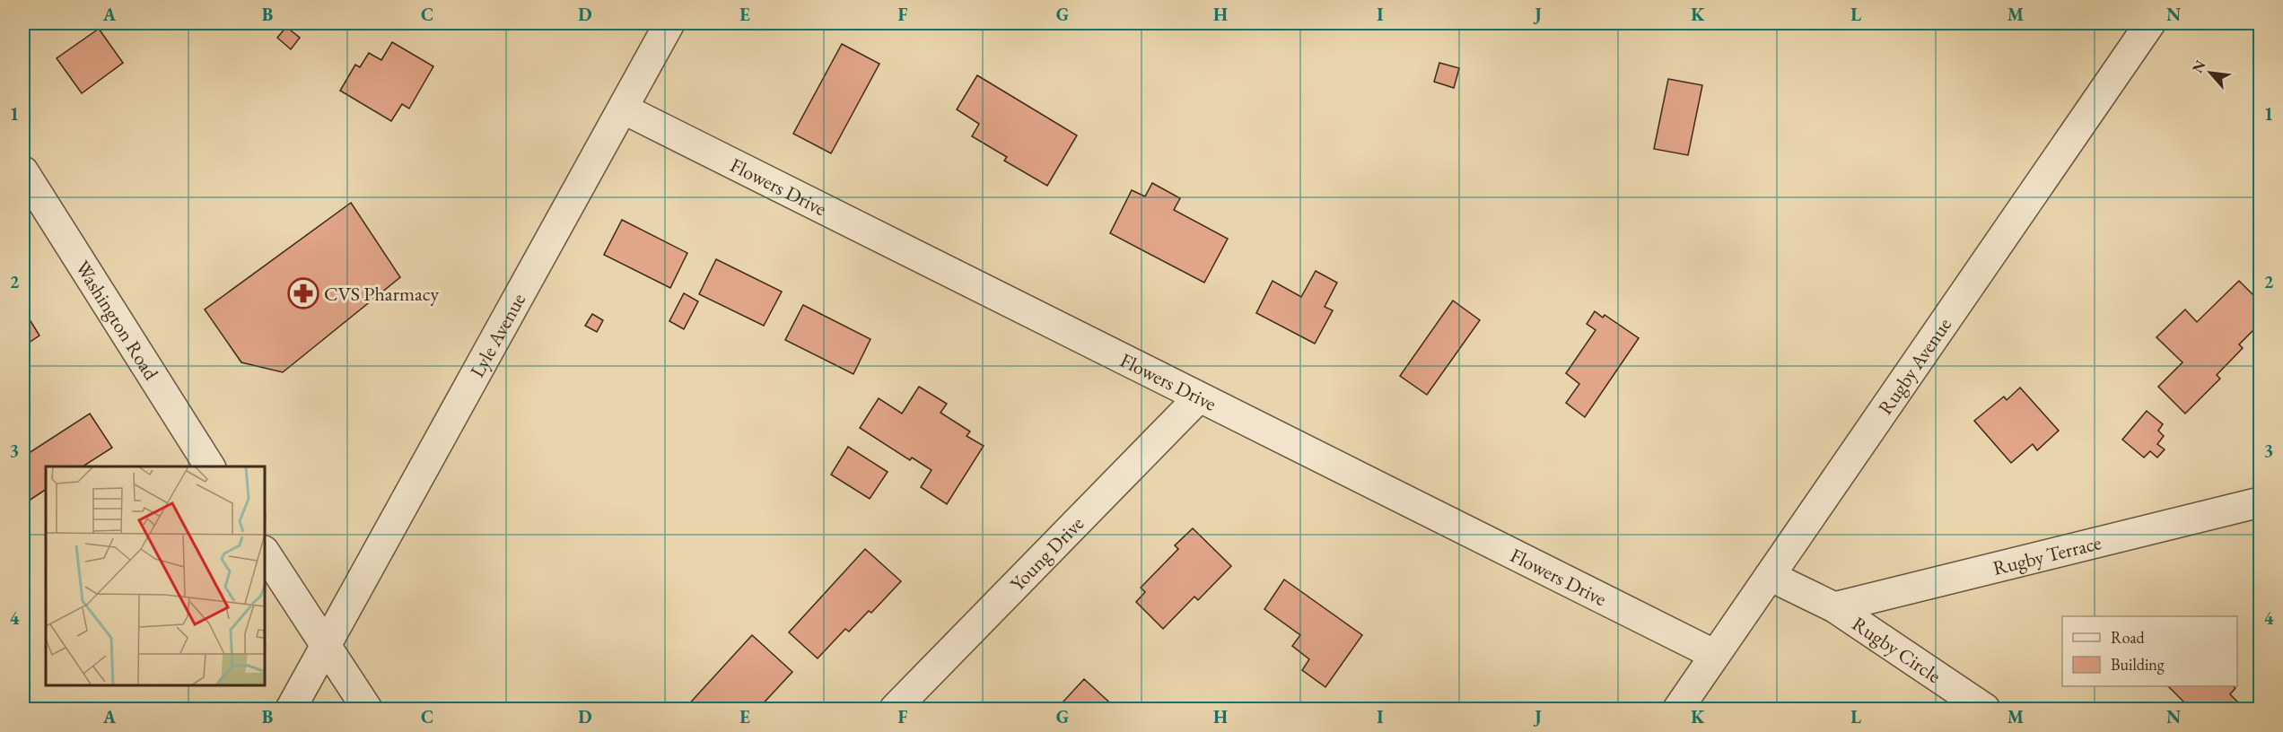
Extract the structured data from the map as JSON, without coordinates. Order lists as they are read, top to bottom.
{
  "streets": {
    "street": [
      "Flowers Drive",
      "Washington Road",
      "Lyle Avenue",
      "Rugby Avenue",
      "Young Drive",
      "Rugby Terrace",
      "Rugby Circle"
    ]
  },
  "crossings": [
    ["Flowers Drive", "Lyle Avenue"],
    ["Flowers Drive", "Rugby Avenue"],
    ["Flowers Drive", "Young Drive"],
    ["Rugby Avenue", "Rugby Circle"],
    ["Rugby Terrace", "Rugby Circle"]
  ],
  "places": {
    "pharmacy": ["CVS Pharmacy"]
  },
  "legend": ["Road", "Building"],
  "north": "top left",
  "grid": {
    "columns": [
      "A",
      "B",
      "C",
      "D",
      "E",
      "F",
      "G",
      "H",
      "I",
      "J",
      "K",
      "L",
      "M",
      "N"
    ],
    "rows": [
      "1",
      "2",
      "3",
      "4"
    ]
  }
}
